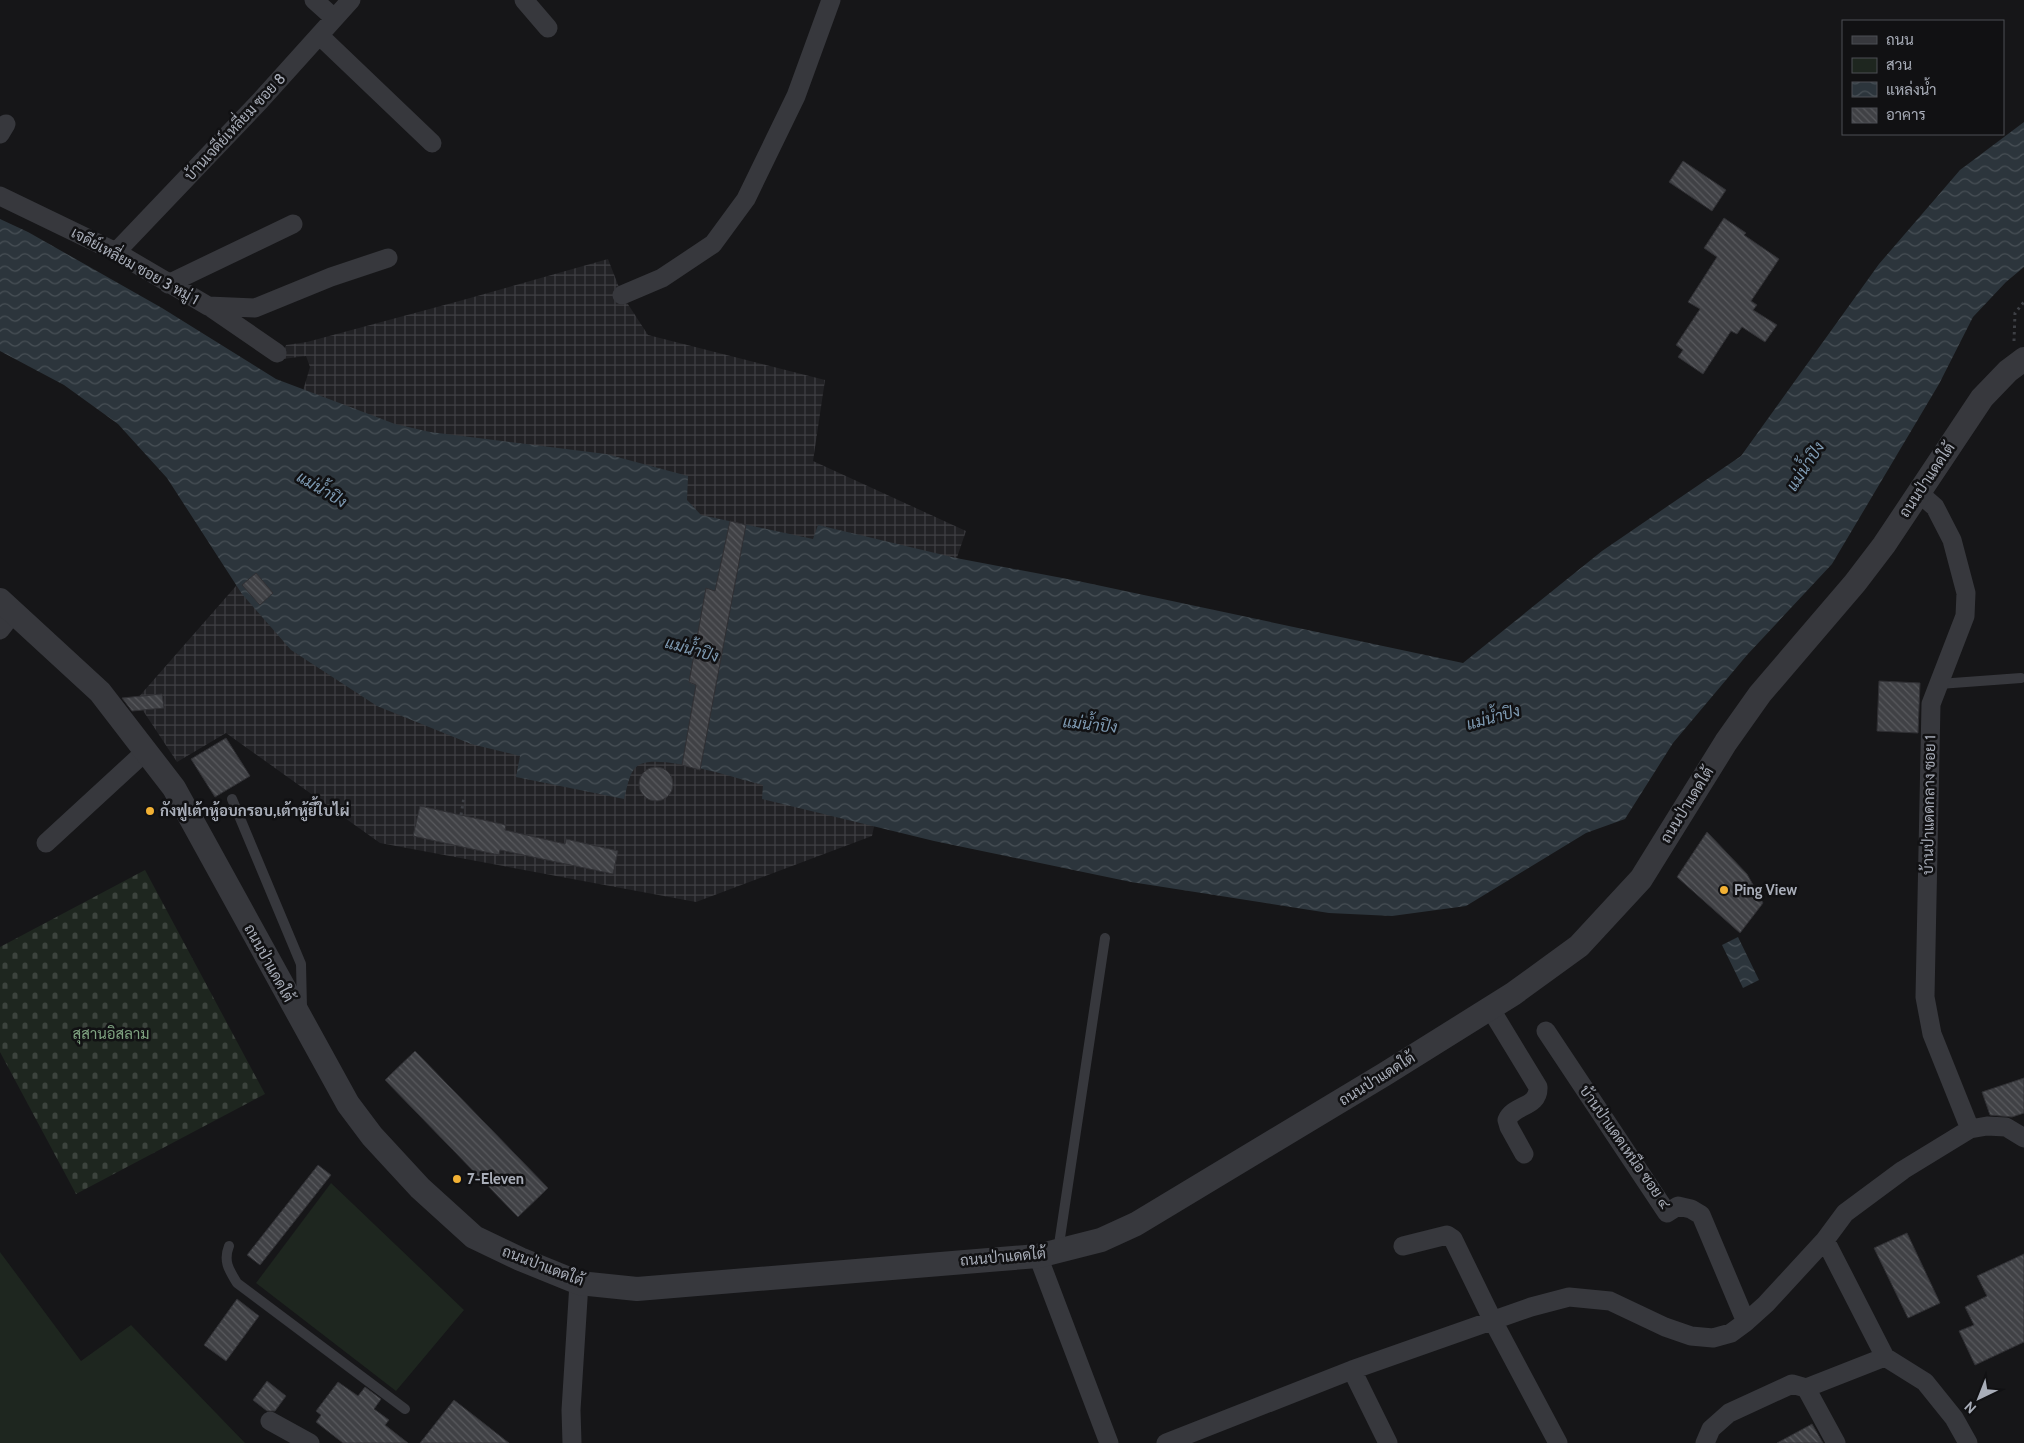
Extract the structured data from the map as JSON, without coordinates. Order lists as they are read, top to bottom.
{
  "streets": {
    "street": [
      "บ้านเจดีย์เหลี่ยม ซอย 8",
      "เจดีย์เหลี่ยม ซอย 3 หมู่ 1",
      "ถนนป่าแดดใต้",
      "บ้านป่าแดดกลาง ซอย 1",
      "บ้านป่าแดดเหนือ ซอย ๔"
    ]
  },
  "crossings": [
    ["บ้านเจดีย์เหลี่ยม ซอย 8", "เจดีย์เหลี่ยม ซอย 3 หมู่ 1"],
    ["ถนนป่าแดดใต้", "บ้านป่าแดดกลาง ซอย 1"]
  ],
  "water": ["แม่น้ำปิง"],
  "parks": ["สุสานอิสลาม"],
  "places": ["กังฟูเต้าหู้อบกรอบ,เต้าหู้ยี้ใบไผ่", "Ping View", "7-Eleven"],
  "legend": [
    "ถนน",
    "สวน",
    "แหล่งน้ำ",
    "อาคาร"
  ],
  "north": "bottom left"
}
